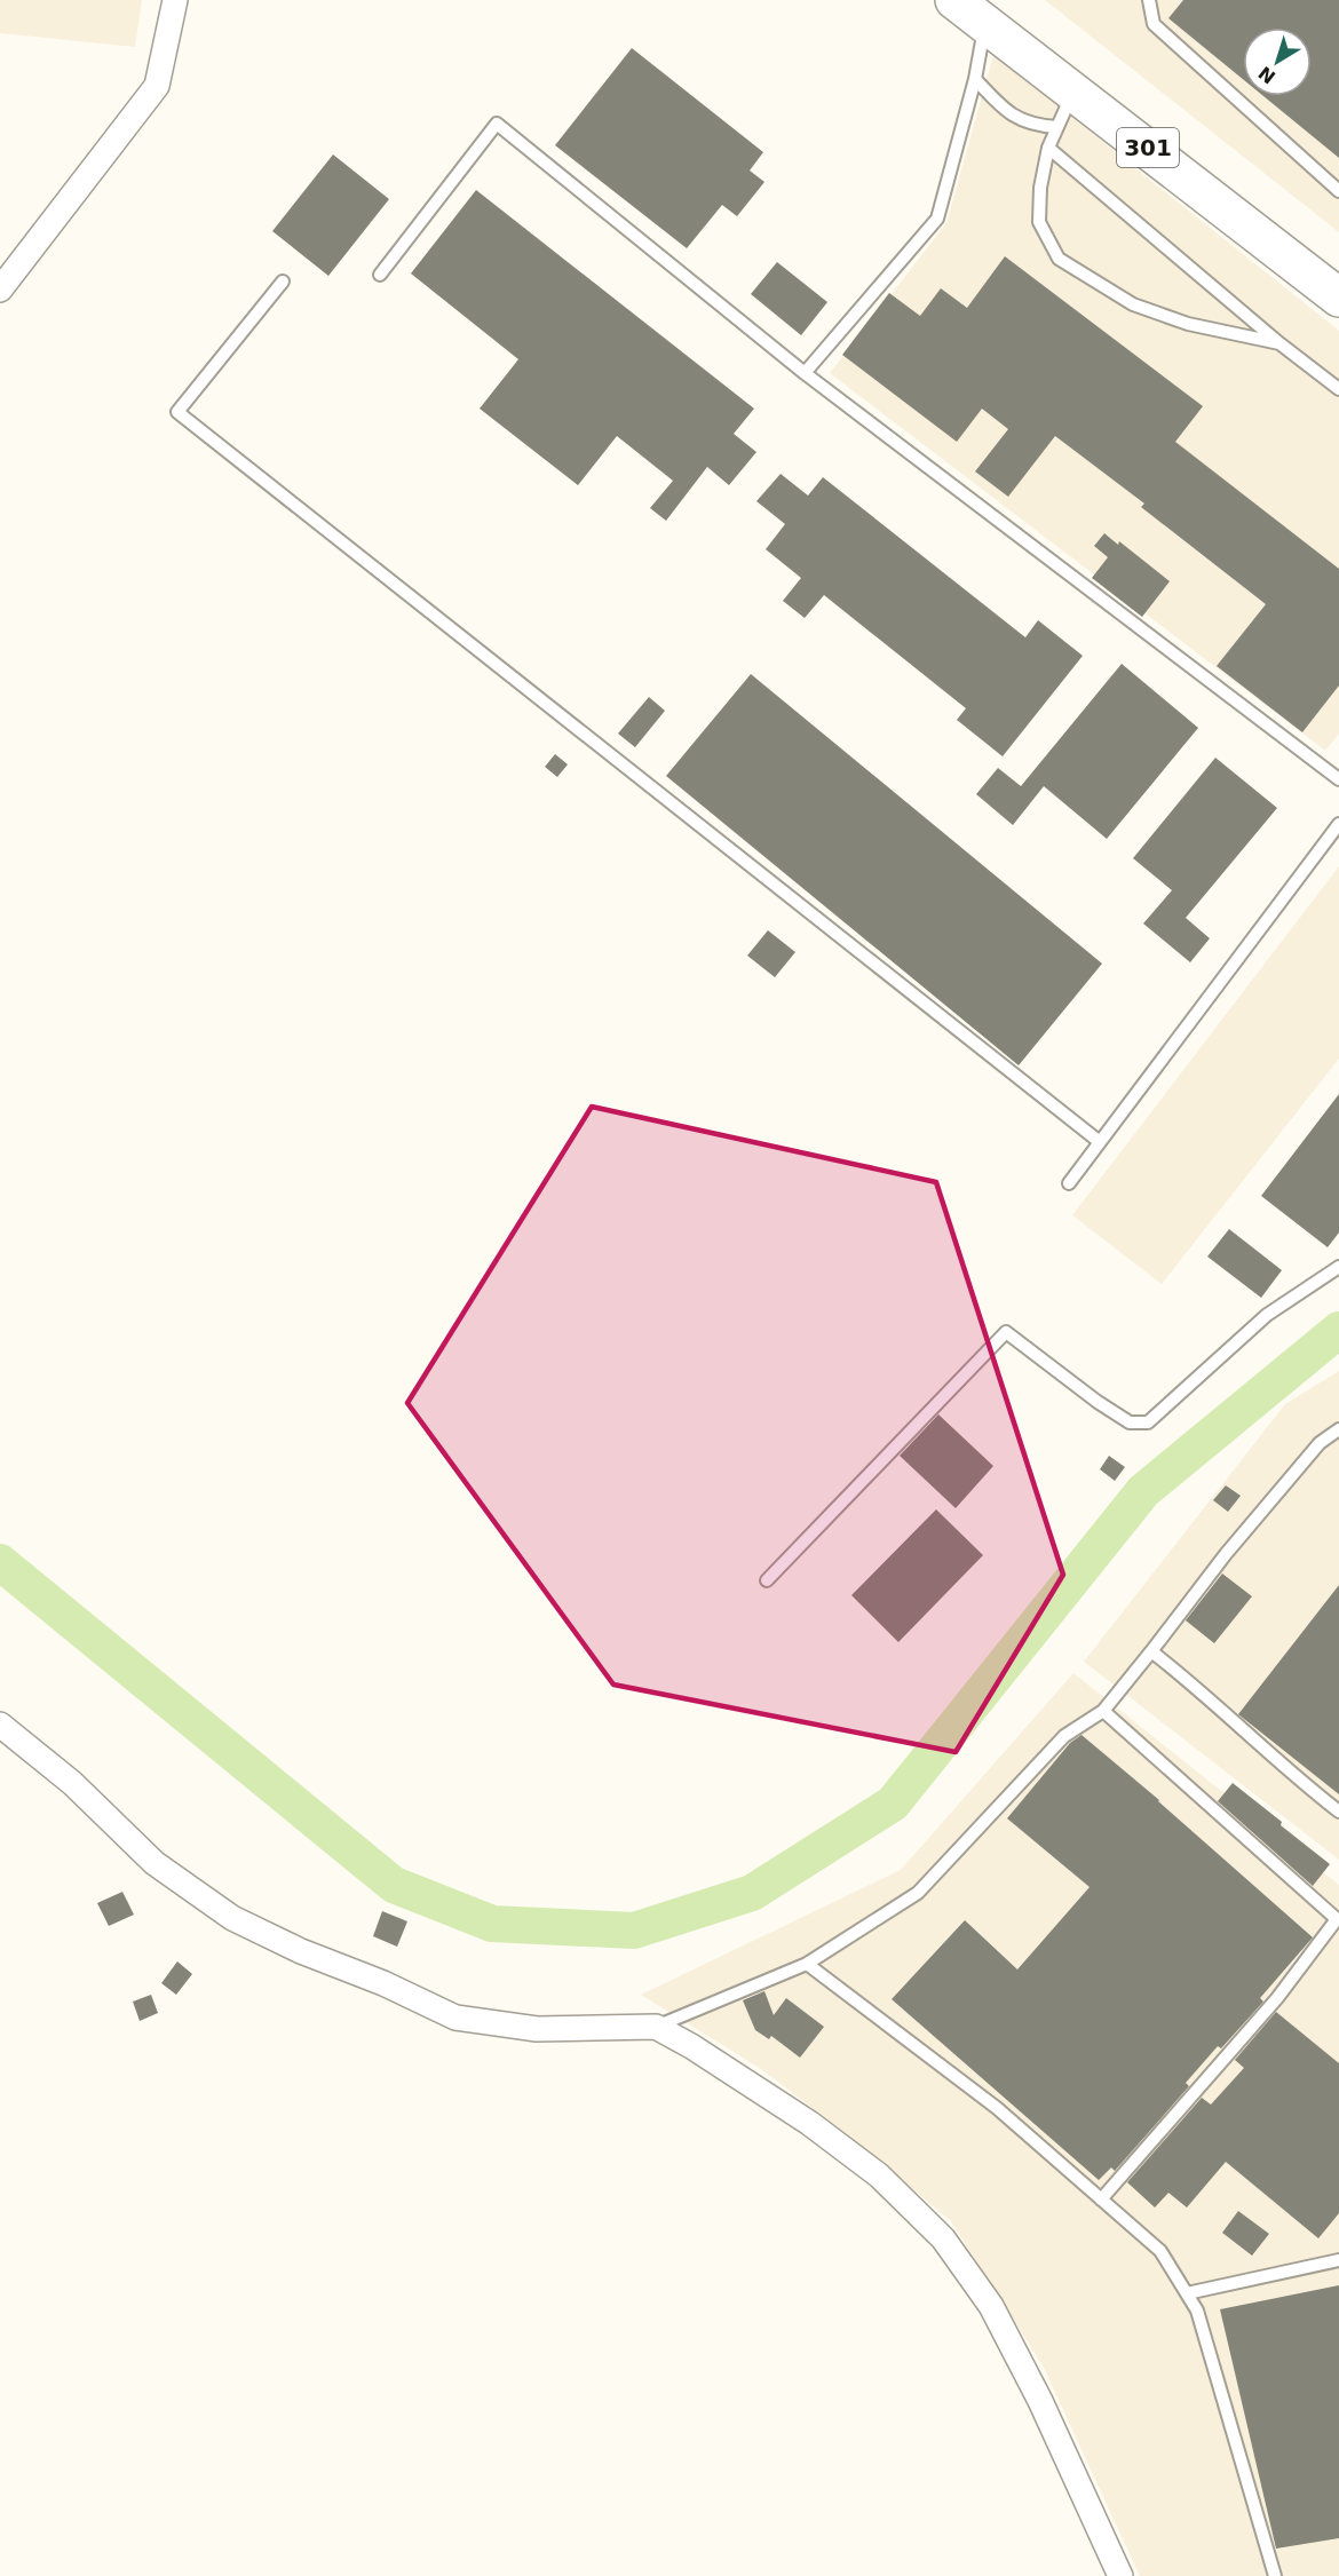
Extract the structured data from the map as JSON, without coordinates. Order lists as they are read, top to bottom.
{
  "streets": {
    "main road": ["301"]
  },
  "north": "bottom left"
}
